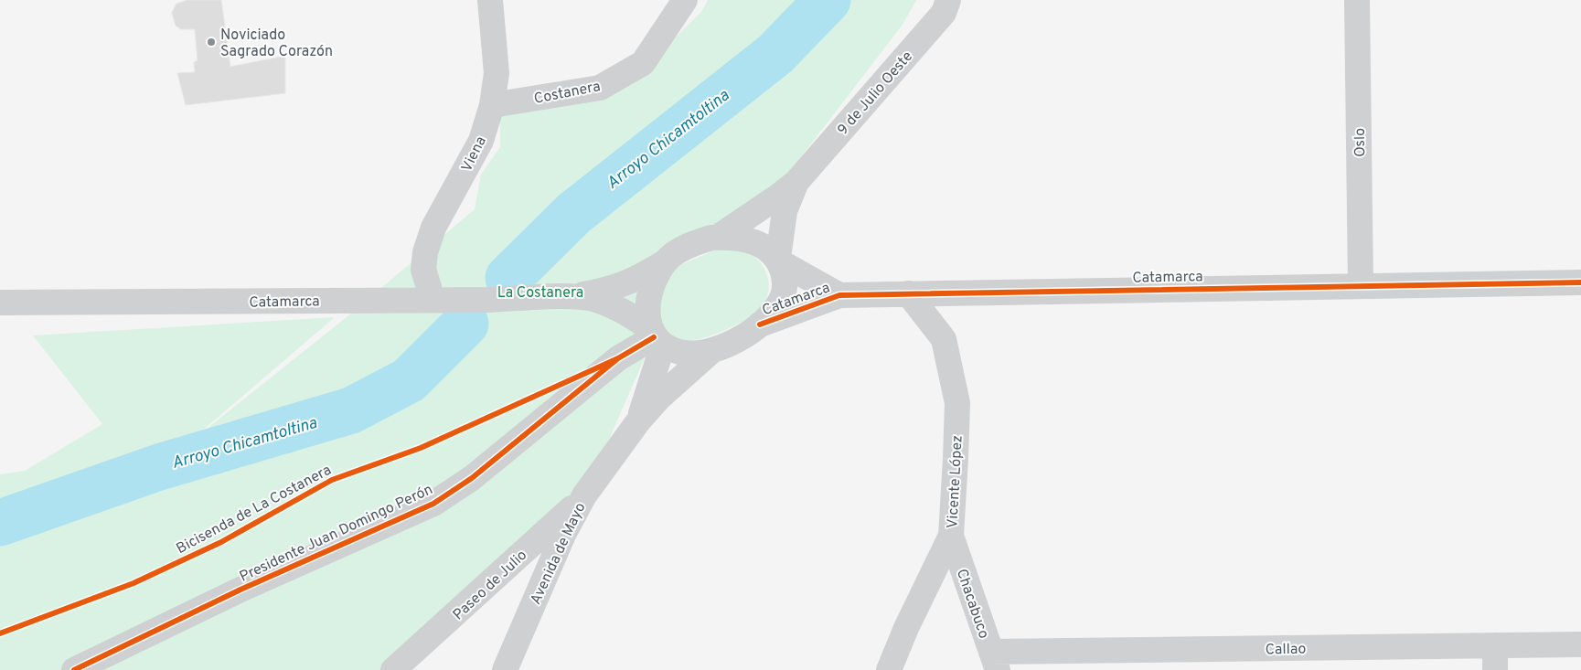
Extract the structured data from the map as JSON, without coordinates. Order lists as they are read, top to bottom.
{
  "streets": {
    "street": [
      "Costanera",
      "9 de Julio Oeste",
      "Oslo",
      "Viena",
      "Catamarca",
      "Vicente López",
      "Presidente Juan Domingo Perón",
      "Avenida de Mayo",
      "Paseo de Julio",
      "Chacabuco",
      "Callao"
    ],
    "cycle path": ["Bicisenda de La Costanera"]
  },
  "crossings": [
    ["Costanera", "Viena"],
    ["9 de Julio Oeste", "Catamarca"],
    ["9 de Julio Oeste", "Presidente Juan Domingo Perón"],
    ["9 de Julio Oeste", "Avenida de Mayo"],
    ["Oslo", "Catamarca"],
    ["Viena", "Catamarca"],
    ["Catamarca", "Vicente López"],
    ["Catamarca", "Presidente Juan Domingo Perón"],
    ["Catamarca", "Avenida de Mayo"],
    ["Vicente López", "Chacabuco"],
    ["Presidente Juan Domingo Perón", "Avenida de Mayo"],
    ["Avenida de Mayo", "Paseo de Julio"],
    ["Chacabuco", "Callao"]
  ],
  "water": ["Arroyo Chicamtoltina"],
  "parks": ["La Costanera"],
  "places": ["Noviciado Sagrado Corazón"]
}
